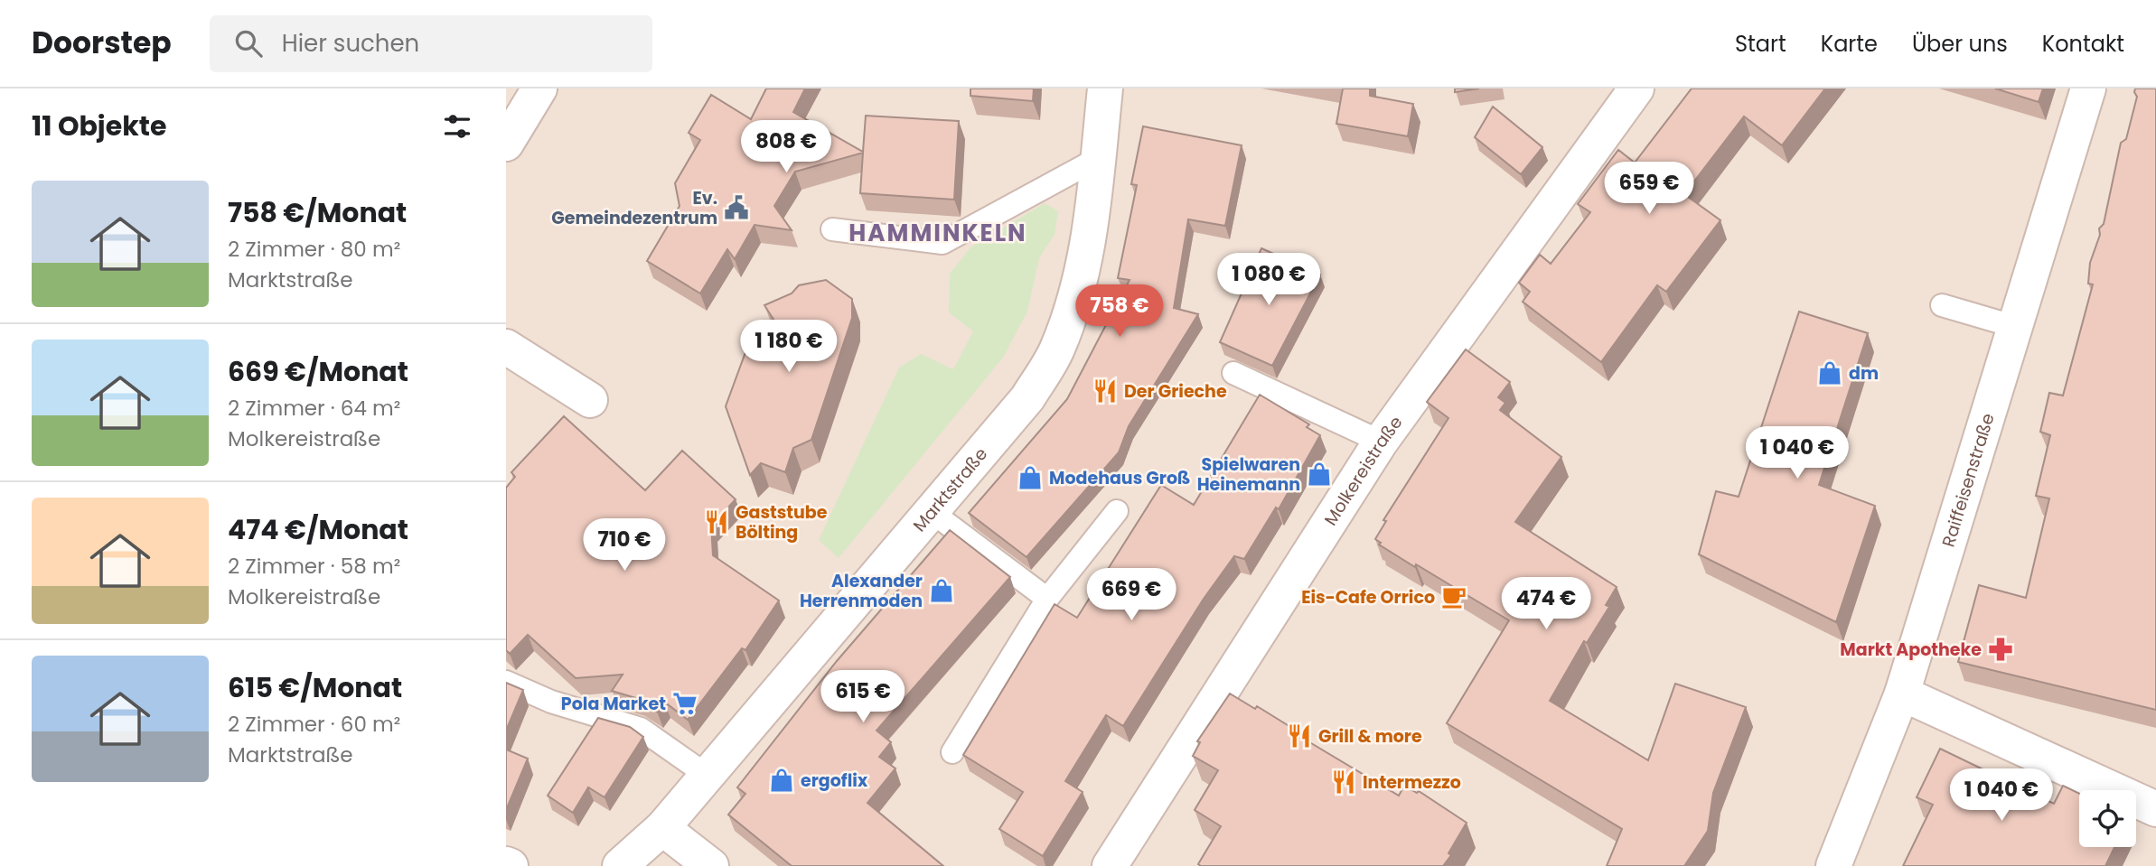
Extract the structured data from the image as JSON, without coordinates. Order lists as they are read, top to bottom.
{
  "streets": {
    "street": ["Molkereistraße", "Raiffeisenstraße", "Marktstraße"]
  },
  "districts": ["HAMMINKELN"],
  "places": {
    "public building": ["Ev. Gemeindezentrum"],
    "shop": [
      "dm",
      "Spielwaren Heinemann",
      "Modehaus Groß",
      "Alexander Herrenmoden",
      "ergoflix"
    ],
    "restaurant": [
      "Der Grieche",
      "Gaststube Bölting",
      "Grill & more",
      "Intermezzo"
    ],
    "cafe": ["Eis-Cafe Orrico"],
    "pharmacy": ["Markt Apotheke"],
    "supermarket": ["Pola Market"]
  },
  "page": {
    "header": "Doorstep",
    "search": "Hier suchen",
    "nav": [
      "Start",
      "Karte",
      "Über uns",
      "Kontakt"
    ],
    "heading": "11 Objekte",
    "price": [
      "808 €",
      "659 €",
      "1 080 €",
      "758 €",
      "1 180 €",
      "1 040 €",
      "710 €",
      "669 €",
      "474 €",
      "615 €",
      "1 040 €"
    ],
    "list": [
      {
        "name": "758 €/Monat",
        "note": "2 Zimmer · 80 m² · Marktstraße"
      },
      {
        "name": "669 €/Monat",
        "note": "2 Zimmer · 64 m² · Molkereistraße"
      },
      {
        "name": "474 €/Monat",
        "note": "2 Zimmer · 58 m² · Molkereistraße"
      },
      {
        "name": "615 €/Monat",
        "note": "2 Zimmer · 60 m² · Marktstraße"
      }
    ]
  }
}
